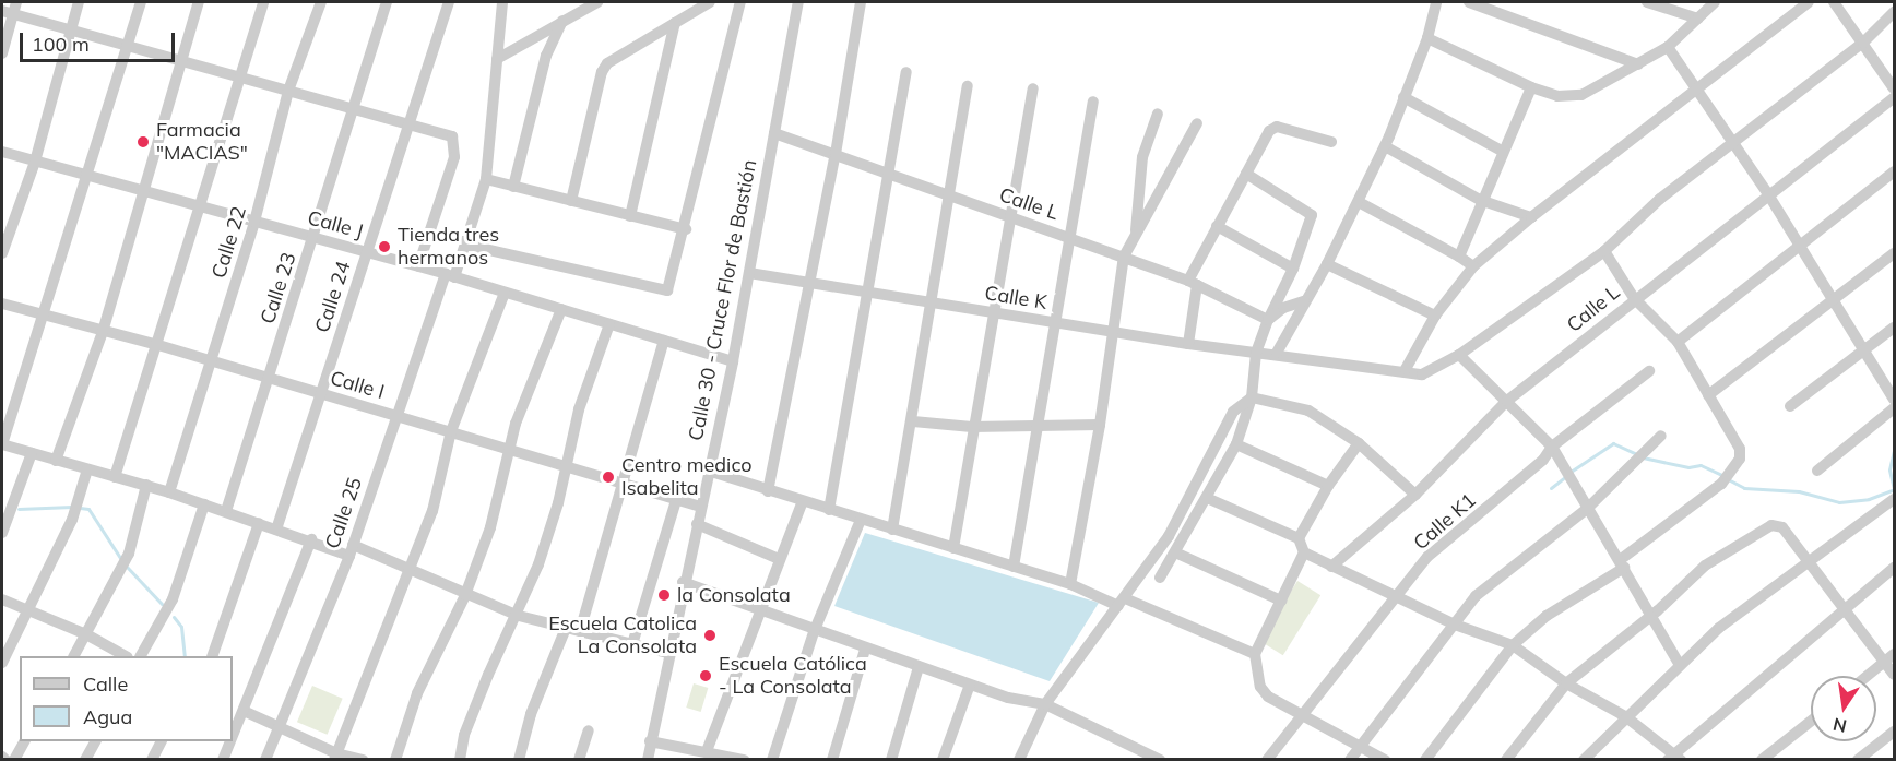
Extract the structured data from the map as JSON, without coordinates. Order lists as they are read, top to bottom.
{
  "streets": {
    "street": [
      "Calle L",
      "Calle J",
      "Calle 22",
      "Calle 23",
      "Calle 24",
      "Calle K",
      "Calle 30 - Cruce Flor de Bastión",
      "Calle I",
      "Calle 25",
      "Calle K1"
    ]
  },
  "crossings": [
    ["Calle L", "Calle 30 - Cruce Flor de Bastión"],
    ["Calle J", "Calle 22"],
    ["Calle J", "Calle 23"],
    ["Calle J", "Calle 24"],
    ["Calle J", "Calle 30 - Cruce Flor de Bastión"],
    ["Calle J", "Calle 25"],
    ["Calle 22", "Calle I"],
    ["Calle 23", "Calle I"],
    ["Calle 24", "Calle I"],
    ["Calle K", "Calle 30 - Cruce Flor de Bastión"],
    ["Calle 30 - Cruce Flor de Bastión", "Calle I"],
    ["Calle I", "Calle 25"]
  ],
  "places": [
    "Farmacia \"MACIAS\"",
    "Tienda tres hermanos",
    "Centro medico Isabelita",
    "la Consolata",
    "Escuela Catolica La Consolata",
    "Escuela Católica - La Consolata"
  ],
  "legend": ["Calle", "Agua"],
  "scale_bar": "100 m",
  "north": "bottom"
}
